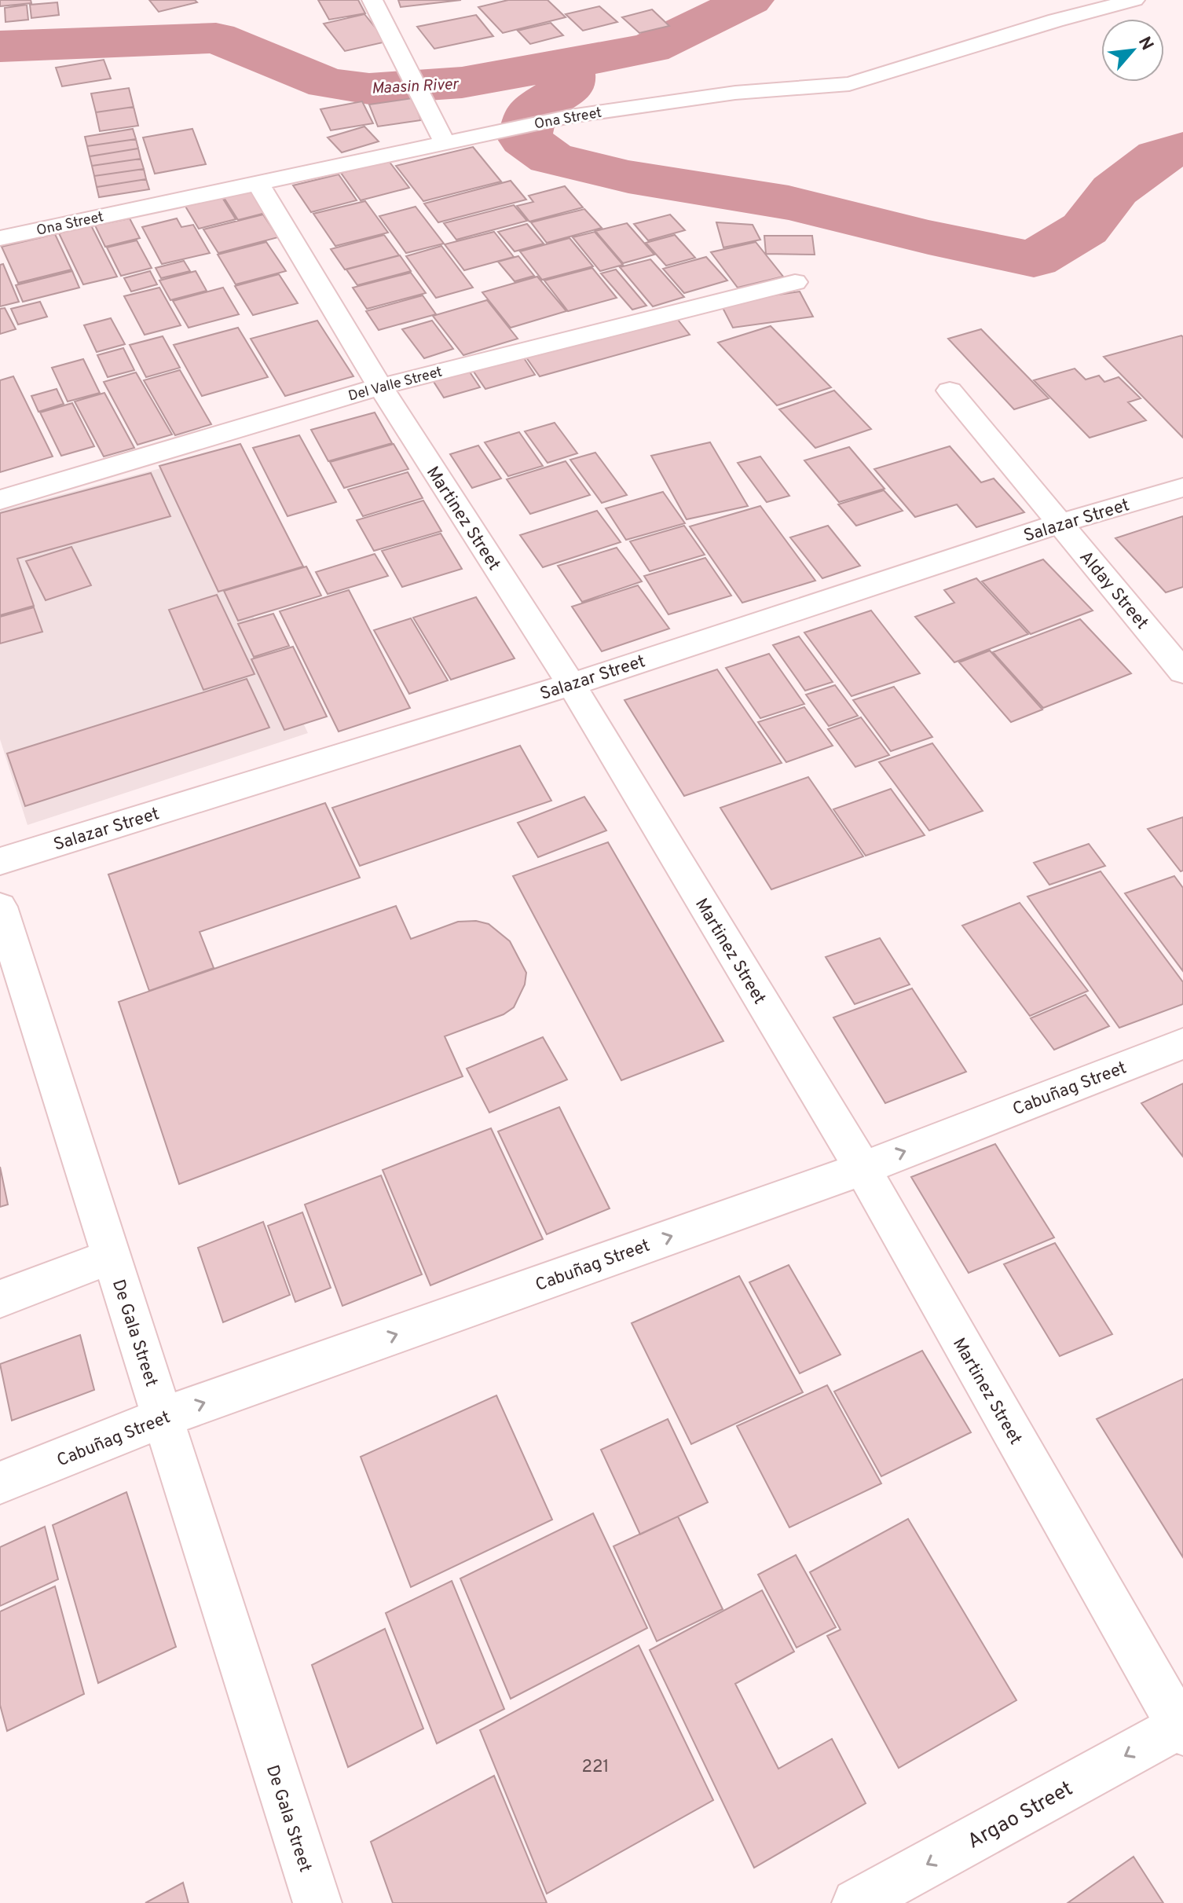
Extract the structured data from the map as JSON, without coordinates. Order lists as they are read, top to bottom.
{
  "streets": {
    "street": [
      "Ona Street",
      "Del Valle Street",
      "Martinez Street",
      "Salazar Street",
      "Alday Street",
      "Cabuñag Street",
      "De Gala Street",
      "Argao Street"
    ]
  },
  "crossings": [
    ["Ona Street", "Martinez Street"],
    ["Del Valle Street", "Martinez Street"],
    ["Martinez Street", "Salazar Street"],
    ["Martinez Street", "Cabuñag Street"],
    ["Martinez Street", "Argao Street"],
    ["Salazar Street", "Alday Street"],
    ["Cabuñag Street", "De Gala Street"]
  ],
  "one_way": ["Cabuñag Street", "Argao Street"],
  "water": ["Maasin River"],
  "house_numbers": ["221"],
  "north": "top right"
}
